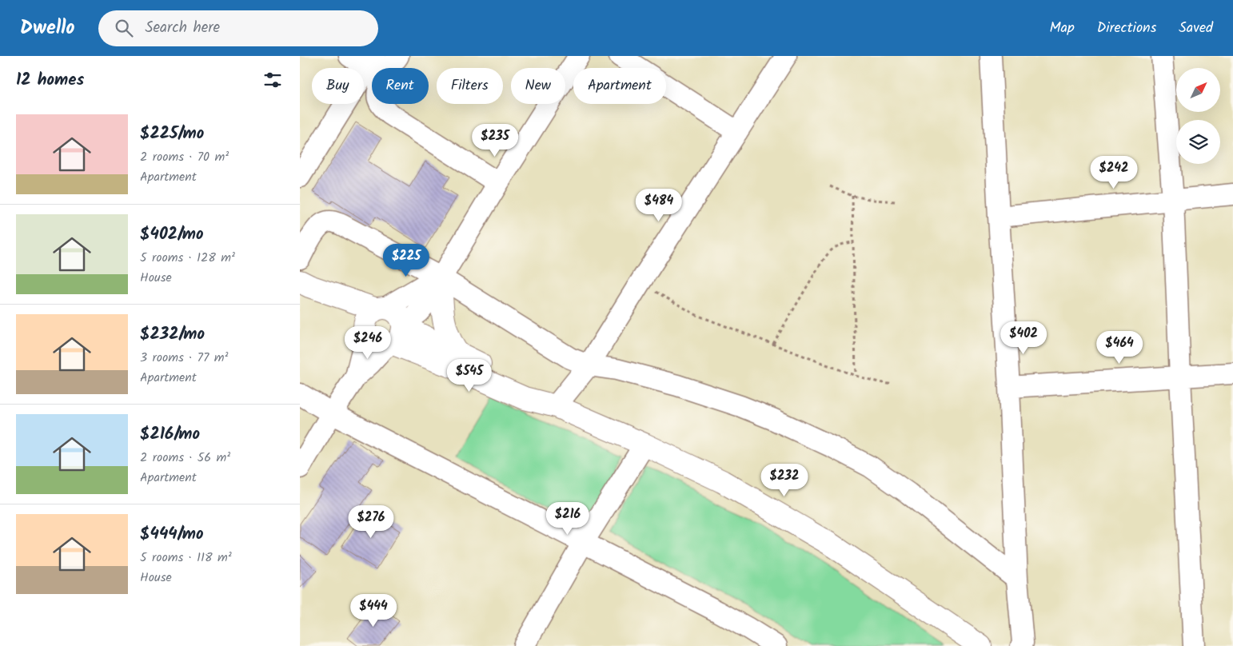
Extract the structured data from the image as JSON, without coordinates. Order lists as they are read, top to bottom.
{
  "north": "top right",
  "page": {
    "header": "Dwello",
    "search": "Search here",
    "nav": ["Map", "Directions", "Saved"],
    "heading": "12 homes",
    "chip": [
      "Buy",
      "Rent",
      "Filters",
      "New",
      "Apartment"
    ],
    "list": [
      {
        "name": "$225/mo",
        "note": "2 rooms · 70 m² · Apartment"
      },
      {
        "name": "$402/mo",
        "note": "5 rooms · 128 m² · House"
      },
      {
        "name": "$232/mo",
        "note": "3 rooms · 77 m² · Apartment"
      },
      {
        "name": "$216/mo",
        "note": "2 rooms · 56 m² · Apartment"
      },
      {
        "name": "$444/mo",
        "note": "5 rooms · 118 m² · House"
      }
    ],
    "price": [
      "$235",
      "$242",
      "$484",
      "$225",
      "$402",
      "$246",
      "$464",
      "$545",
      "$232",
      "$216",
      "$276",
      "$444"
    ]
  }
}
